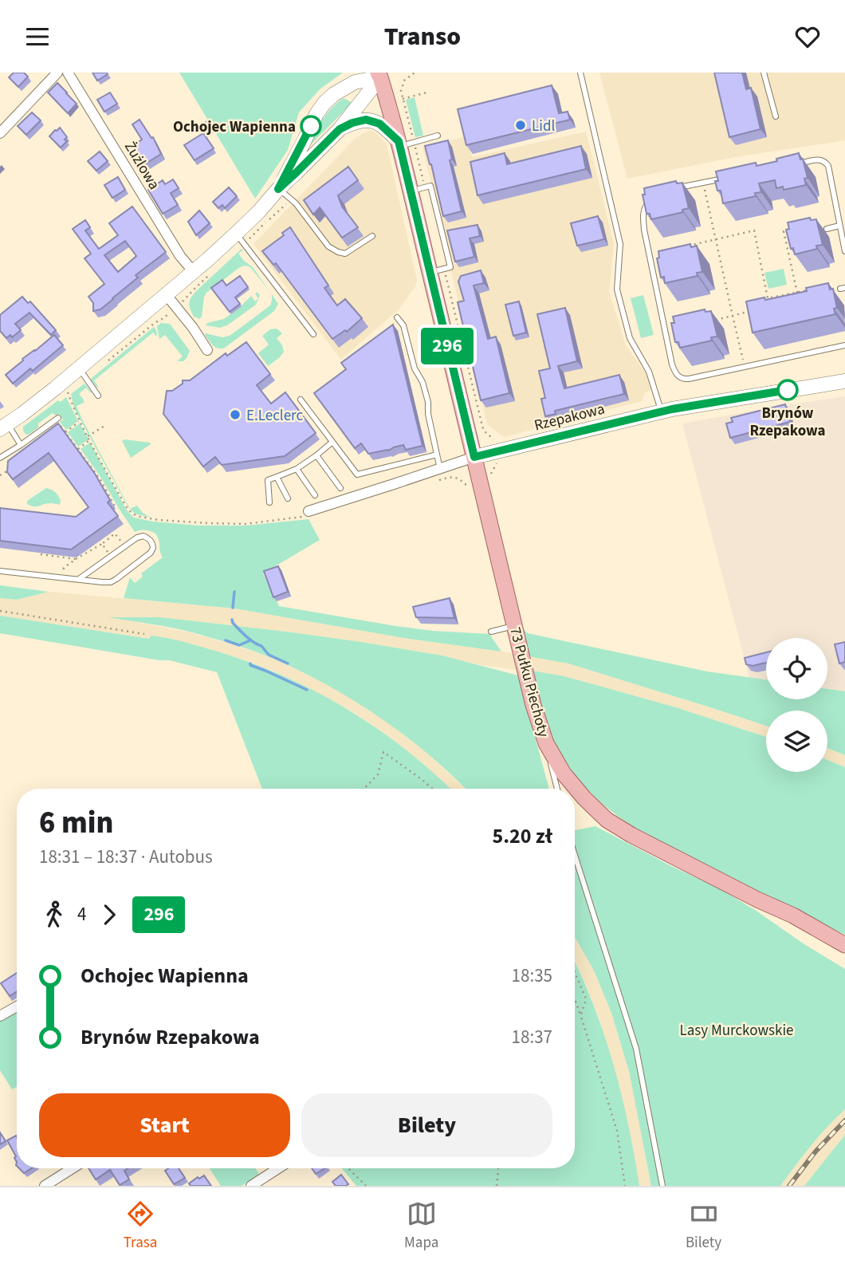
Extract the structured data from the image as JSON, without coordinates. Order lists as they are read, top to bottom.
{
  "streets": {
    "main road": ["73 Pułku Piechoty"],
    "street": ["Żużlowa", "Rzepakowa"]
  },
  "crossings": [
    ["Rzepakowa", "73 Pułku Piechoty"]
  ],
  "parks": ["Lasy Murckowskie"],
  "places": [
    "Lidl",
    "Ochojec Wapienna",
    "Brynów Rzepakowa",
    "E.Leclerc"
  ],
  "lines": ["bus line 296"],
  "page": {
    "header": "Transo",
    "on_map": "296",
    "heading": ["6 min", "18:31 – 18:37 · Autobus", "5.20 zł"],
    "legs": ["4", "296"],
    "list": [
      {
        "name": "Ochojec Wapienna",
        "value": "18:35"
      },
      {
        "name": "Brynów Rzepakowa",
        "value": "18:37"
      }
    ],
    "buttons": ["Start", "Bilety"],
    "tabs": ["Trasa", "Mapa", "Bilety"]
  }
}
